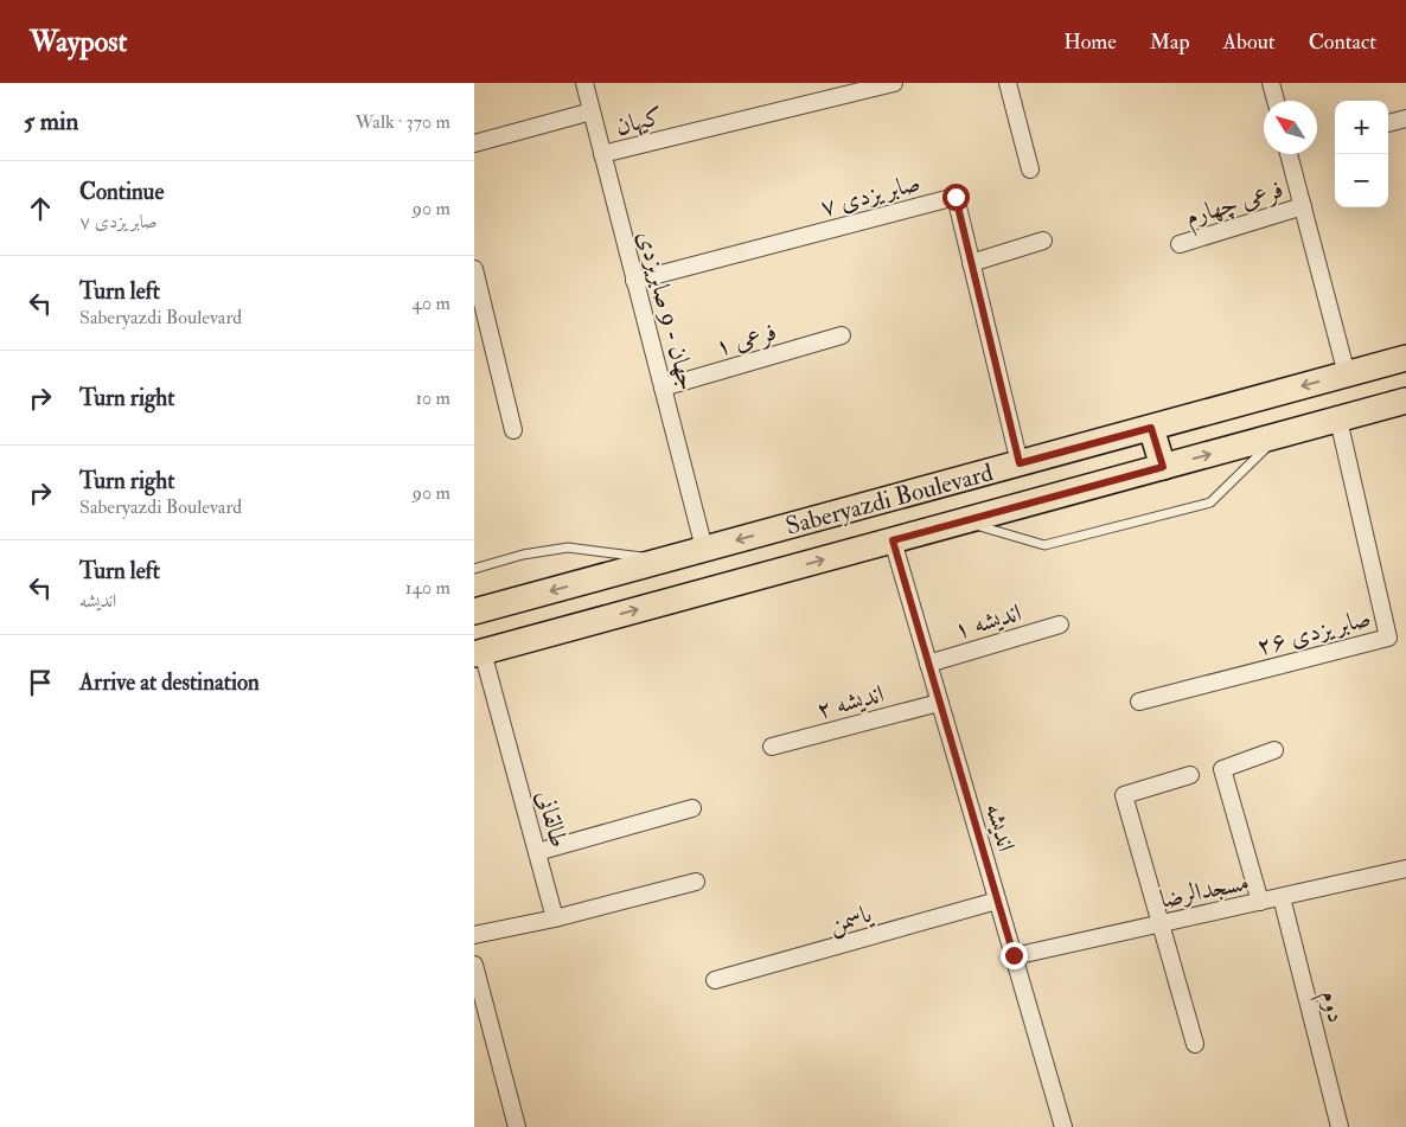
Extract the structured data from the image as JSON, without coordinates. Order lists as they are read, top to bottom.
{
  "streets": {
    "main road": ["Saberyazdi Boulevard"],
    "street": [
      "کیهان",
      "صابر یزدی ۷",
      "فرعی چهارم",
      "جهان - 9 صابریزدی",
      "فرعی ۱",
      "اندیشه ۱",
      "صابر یزدی ۲۶",
      "اندیشه ۲",
      "طالقانی",
      "اندیشه",
      "مسجدالرضا",
      "یاسمن",
      "دوم"
    ]
  },
  "crossings": [
    ["کیهان", "جهان - 9 صابریزدی"],
    ["صابر یزدی ۷", "جهان - 9 صابریزدی"],
    ["صابر یزدی ۷", "Saberyazdi Boulevard"],
    ["جهان - 9 صابریزدی", "فرعی ۱"],
    ["جهان - 9 صابریزدی", "Saberyazdi Boulevard"],
    ["Saberyazdi Boulevard", "صابر یزدی ۲۶"],
    ["Saberyazdi Boulevard", "طالقانی"],
    ["Saberyazdi Boulevard", "اندیشه"],
    ["اندیشه ۱", "اندیشه"],
    ["اندیشه ۲", "اندیشه"],
    ["اندیشه", "مسجدالرضا"],
    ["اندیشه", "یاسمن"],
    ["مسجدالرضا", "دوم"]
  ],
  "north": "top left",
  "page": {
    "header": "Waypost",
    "nav": [
      "Home",
      "Map",
      "About",
      "Contact"
    ],
    "heading": ["5 min", "Walk · 370 m"],
    "map_buttons": ["+", "−"],
    "list": [
      ["Continue", "صابر یزدی ۷", "90 m"],
      ["Turn left", "Saberyazdi Boulevard", "40 m"],
      ["Turn right", "10 m"],
      ["Turn right", "Saberyazdi Boulevard", "90 m"],
      ["Turn left", "اندیشه", "140 m"],
      "Arrive at destination"
    ]
  }
}
